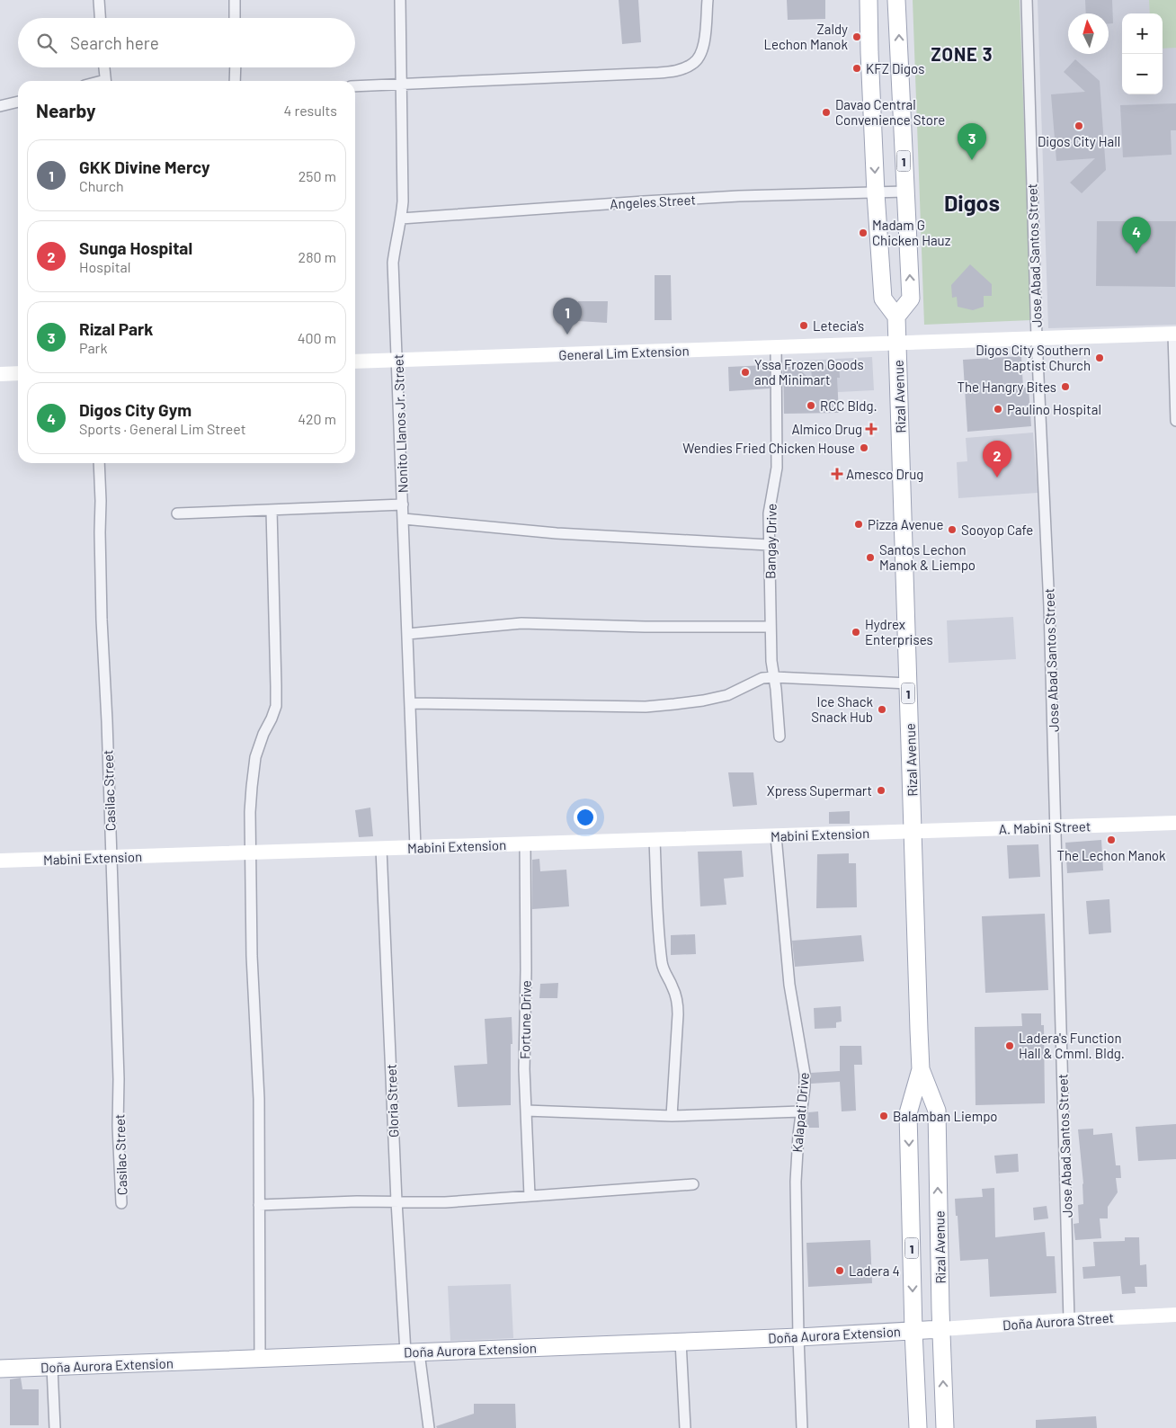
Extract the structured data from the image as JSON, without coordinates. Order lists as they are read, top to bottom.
{
  "streets": {
    "main road": ["1", "Rizal Avenue", "Doña Aurora Extension"],
    "street": [
      "Angeles Street",
      "Jose Abad Santos Street",
      "General Lim Extension",
      "Nonito Llanos Jr. Street",
      "Bangay Drive",
      "Casilac Street",
      "A. Mabini Street",
      "Mabini Extension",
      "Fortune Drive",
      "Gloria Street",
      "Kalapati Drive",
      "Doña Aurora Street"
    ]
  },
  "crossings": [
    ["1", "Angeles Street"],
    ["1", "Rizal Avenue"],
    ["Angeles Street", "Nonito Llanos Jr. Street"],
    ["Jose Abad Santos Street", "General Lim Extension"],
    ["Jose Abad Santos Street", "A. Mabini Street"],
    ["Jose Abad Santos Street", "Doña Aurora Street"],
    ["General Lim Extension", "Rizal Avenue"],
    ["General Lim Extension", "Nonito Llanos Jr. Street"],
    ["General Lim Extension", "Bangay Drive"],
    ["Rizal Avenue", "A. Mabini Street"],
    ["Rizal Avenue", "Mabini Extension"],
    ["Rizal Avenue", "Doña Aurora Street"],
    ["Rizal Avenue", "Doña Aurora Extension"],
    ["Nonito Llanos Jr. Street", "Mabini Extension"],
    ["Casilac Street", "Mabini Extension"],
    ["A. Mabini Street", "Mabini Extension"],
    ["Mabini Extension", "Fortune Drive"],
    ["Mabini Extension", "Gloria Street"],
    ["Mabini Extension", "Kalapati Drive"],
    ["Gloria Street", "Doña Aurora Extension"],
    ["Kalapati Drive", "Doña Aurora Extension"],
    ["Doña Aurora Street", "Doña Aurora Extension"]
  ],
  "districts": ["ZONE 3", "Digos"],
  "places": {
    "other": [
      "Zaldy Lechon Manok",
      "KFZ Digos",
      "Davao Central Convenience Store",
      "Digos City Hall",
      "Madam G Chicken Hauz",
      "Letecia's",
      "Digos City Southern Baptist Church",
      "Yssa Frozen Goods and Minimart",
      "The Hangry Bites",
      "RCC Bldg.",
      "Paulino Hospital",
      "Wendies Fried Chicken House",
      "Pizza Avenue",
      "Sooyop Cafe",
      "Santos Lechon Manok & Liempo",
      "Hydrex Enterprises",
      "Ice Shack Snack Hub",
      "Xpress Supermart",
      "The Lechon Manok",
      "Ladera's Function Hall & Cmml. Bldg.",
      "Balamban Liempo",
      "Ladera 4"
    ],
    "health": ["Almico Drug", "Amesco Drug"]
  },
  "north": "top",
  "page": {
    "map_buttons": ["+", "−"],
    "search": "Search here",
    "heading": ["Nearby", "4 results"],
    "pins": [
      "3",
      "4",
      "1",
      "2"
    ],
    "list": [
      {
        "mark": "1",
        "name": "GKK Divine Mercy",
        "note": "Church",
        "value": "250 m"
      },
      {
        "mark": "2",
        "name": "Sunga Hospital",
        "note": "Hospital",
        "value": "280 m"
      },
      {
        "mark": "3",
        "name": "Rizal Park",
        "note": "Park",
        "value": "400 m"
      },
      {
        "mark": "4",
        "name": "Digos City Gym",
        "note": "Sports · General Lim Street",
        "value": "420 m"
      }
    ]
  }
}
